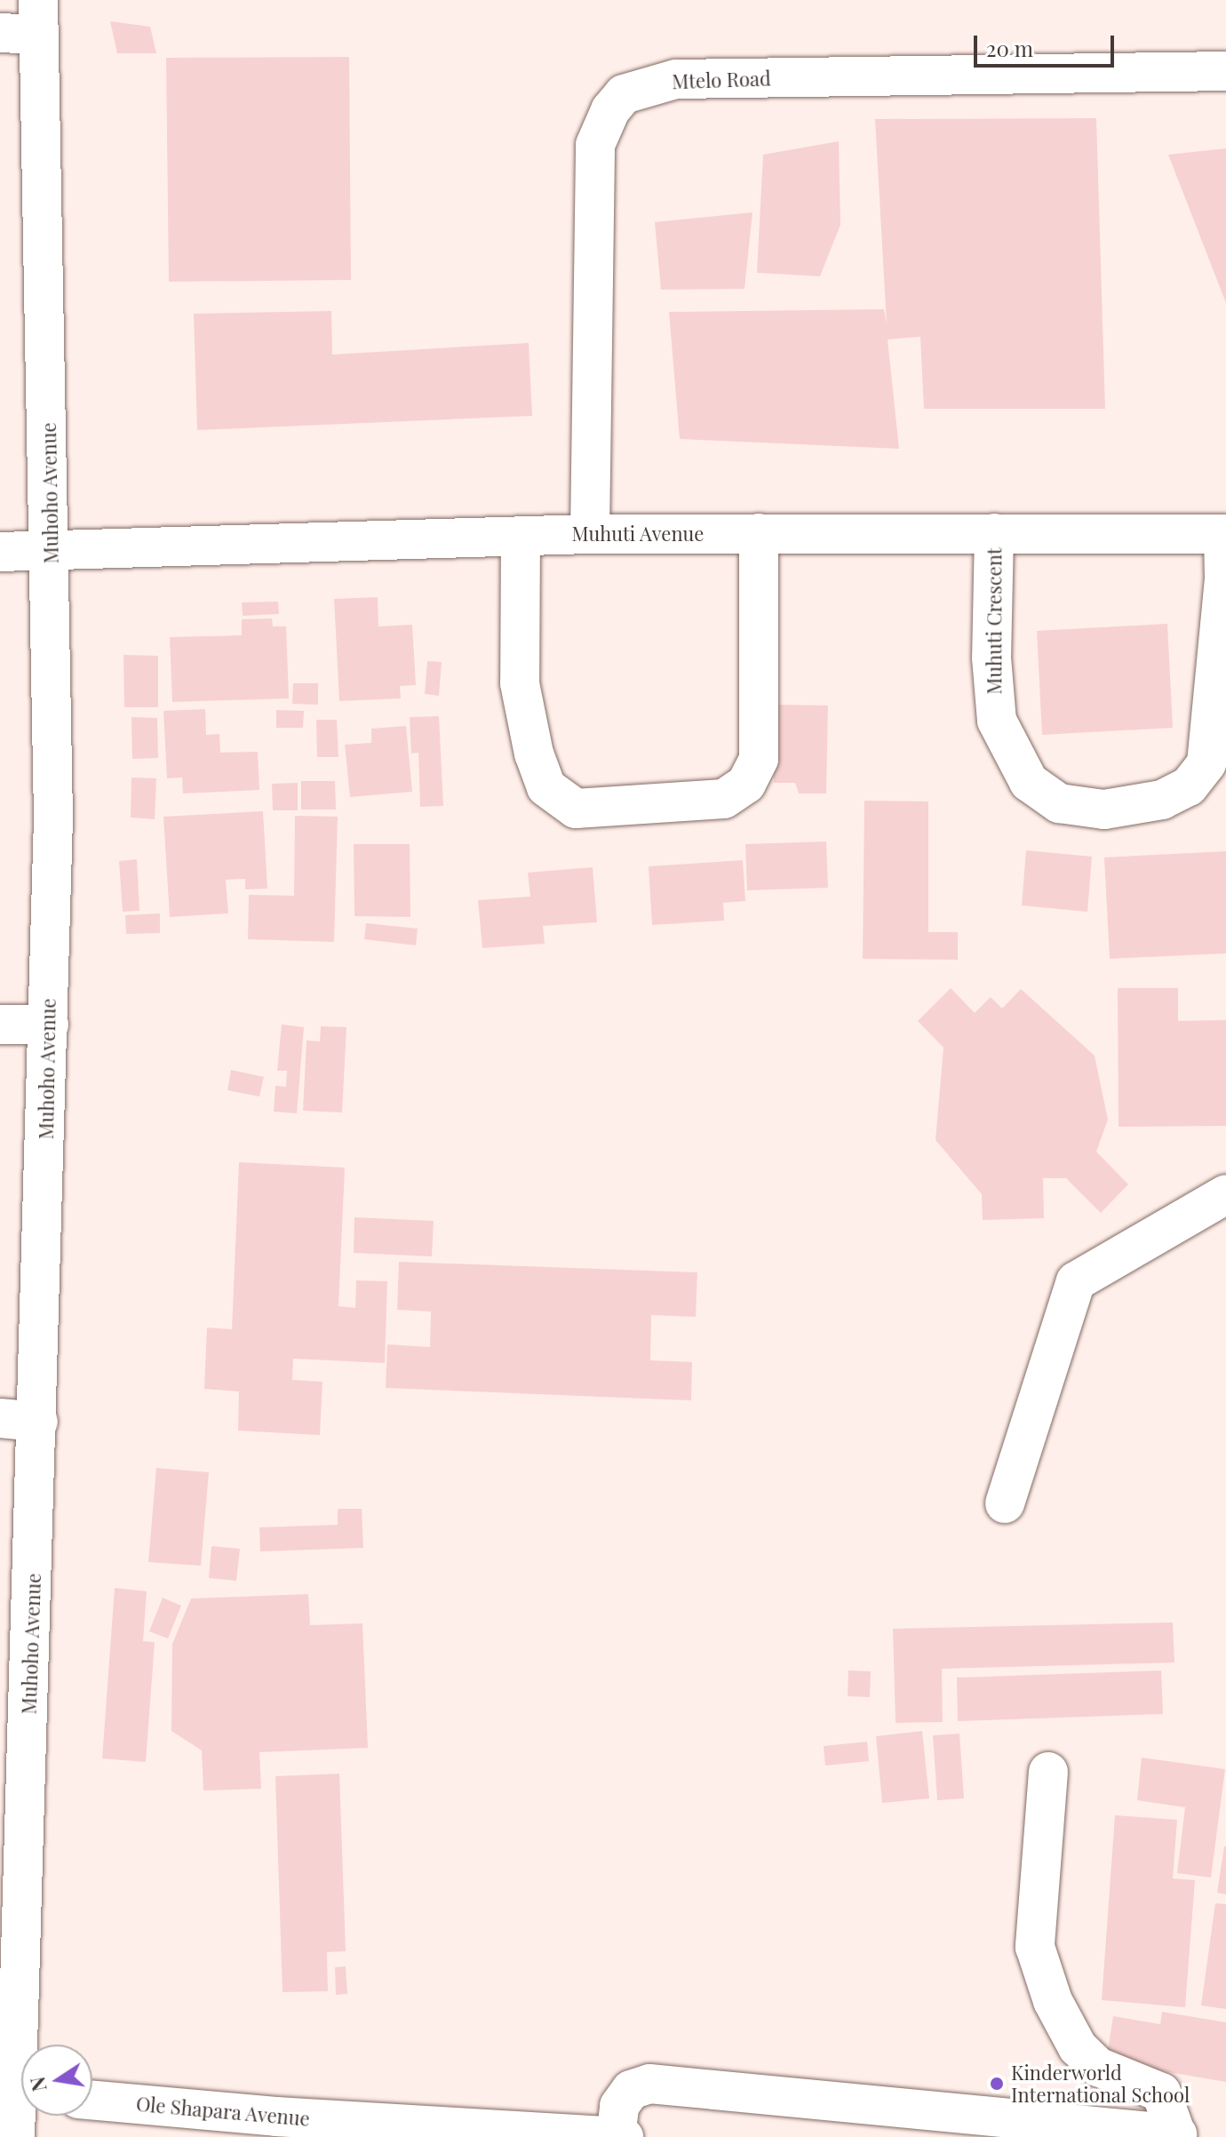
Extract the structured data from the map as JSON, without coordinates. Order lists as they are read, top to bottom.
{
  "streets": {
    "street": [
      "Mtelo Road",
      "Muhoho Avenue",
      "Muhuti Avenue",
      "Muhuti Crescent",
      "Ole Shapara Avenue"
    ]
  },
  "crossings": [
    ["Mtelo Road", "Muhuti Avenue"],
    ["Muhoho Avenue", "Muhuti Avenue"],
    ["Muhuti Avenue", "Muhuti Crescent"]
  ],
  "places": ["Kinderworld International School"],
  "scale_bar": "20 m",
  "north": "left"
}
